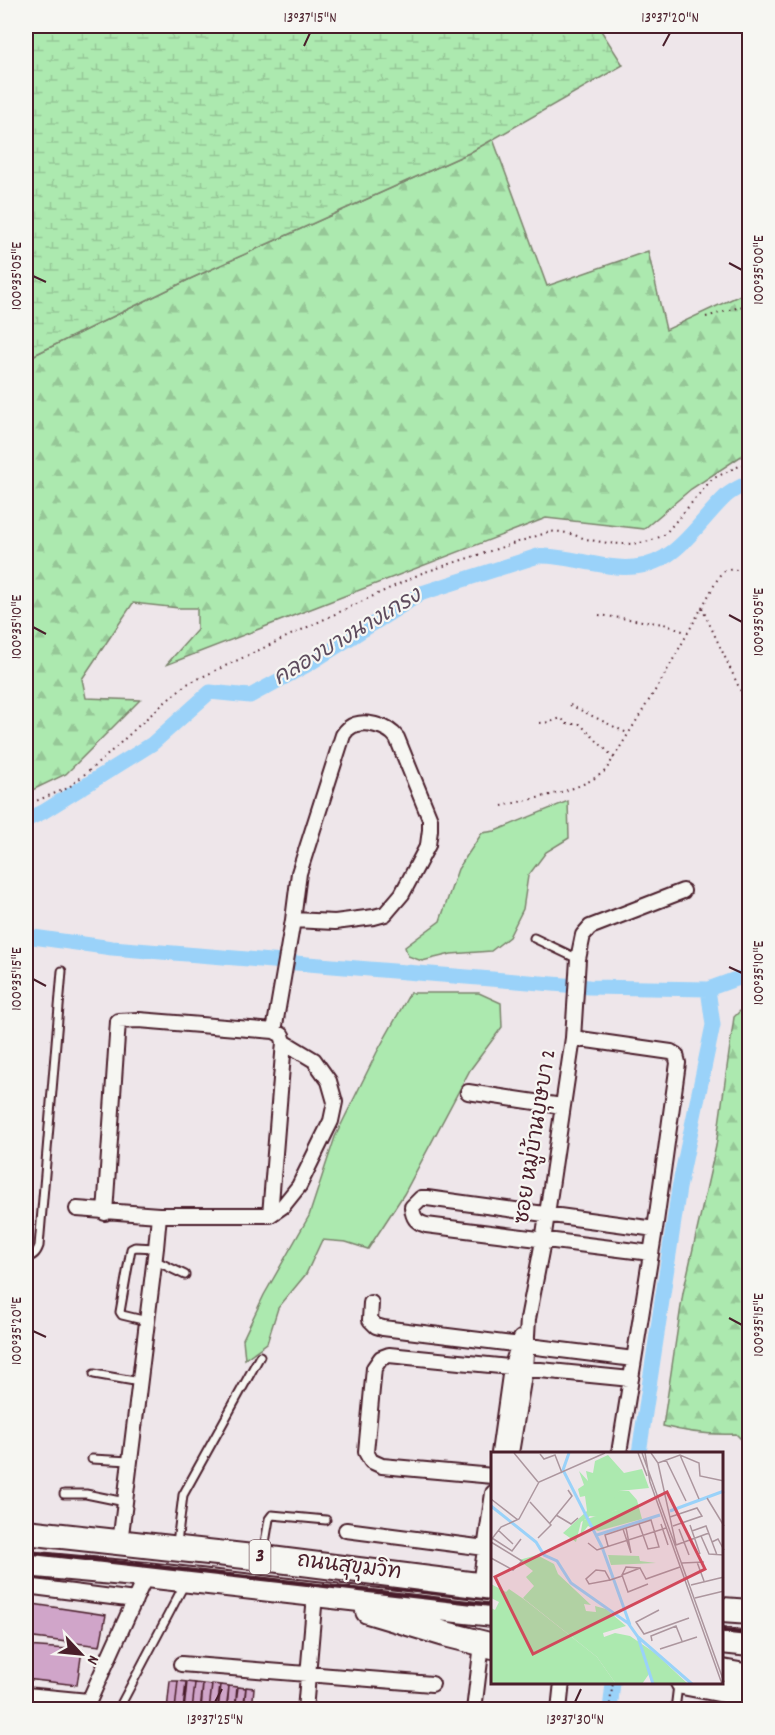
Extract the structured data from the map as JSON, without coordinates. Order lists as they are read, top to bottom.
{
  "streets": {
    "highway": ["3", "ถนนสุขุมวิท"],
    "street": ["ซอย หมู่บ้านบุษบา 2"]
  },
  "water": ["คลองบางนางเกรง"],
  "north": "bottom right",
  "coordinates": [
    "13°37'15\"N",
    "13°37'20\"N",
    "100°35'00\"E",
    "100°35'05\"E",
    "100°35'10\"E",
    "100°35'15\"E",
    "100°35'20\"E",
    "13°37'25\"N",
    "13°37'30\"N"
  ]
}
